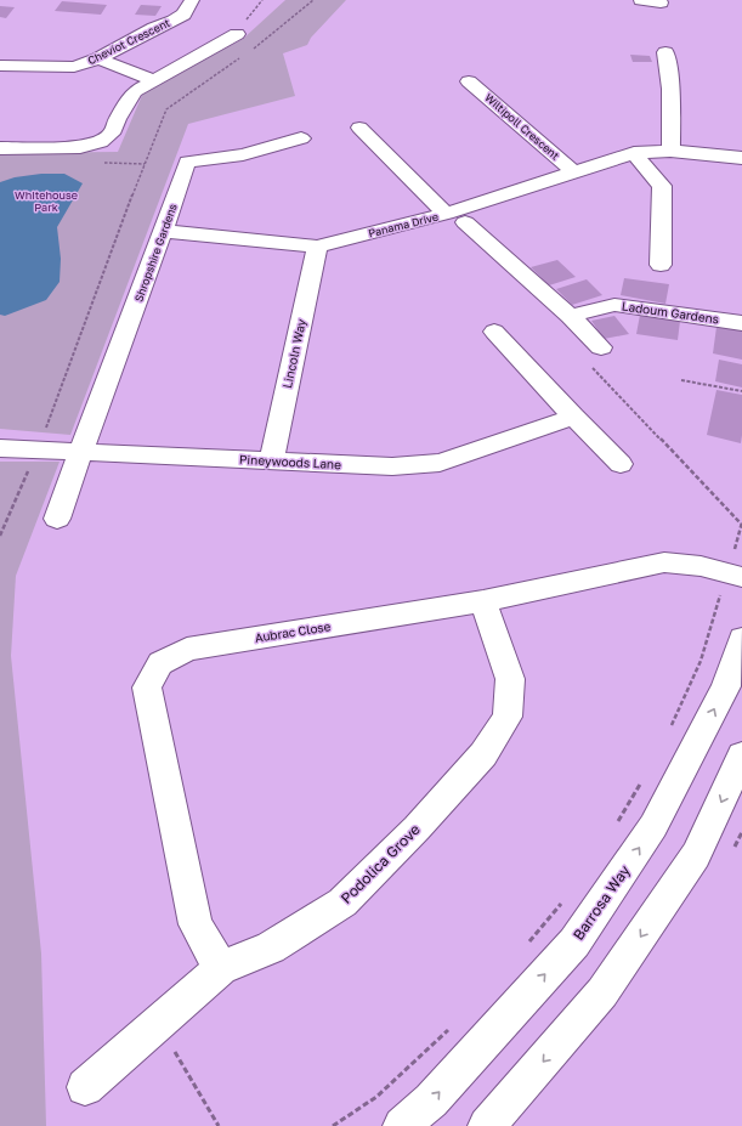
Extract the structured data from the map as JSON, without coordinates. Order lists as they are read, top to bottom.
{
  "streets": {
    "street": [
      "Cheviot Crescent",
      "Wiltipoll Crescent",
      "Panama Drive",
      "Shropshire Gardens",
      "Ladoum Gardens",
      "Lincoln Way",
      "Pineywoods Lane",
      "Aubrac Close",
      "Podolica Grove",
      "Barrosa Way"
    ]
  },
  "crossings": [
    ["Wiltipoll Crescent", "Panama Drive"],
    ["Panama Drive", "Shropshire Gardens"],
    ["Panama Drive", "Lincoln Way"],
    ["Shropshire Gardens", "Pineywoods Lane"],
    ["Lincoln Way", "Pineywoods Lane"],
    ["Aubrac Close", "Podolica Grove"]
  ],
  "parks": ["Whitehouse Park"]
}
